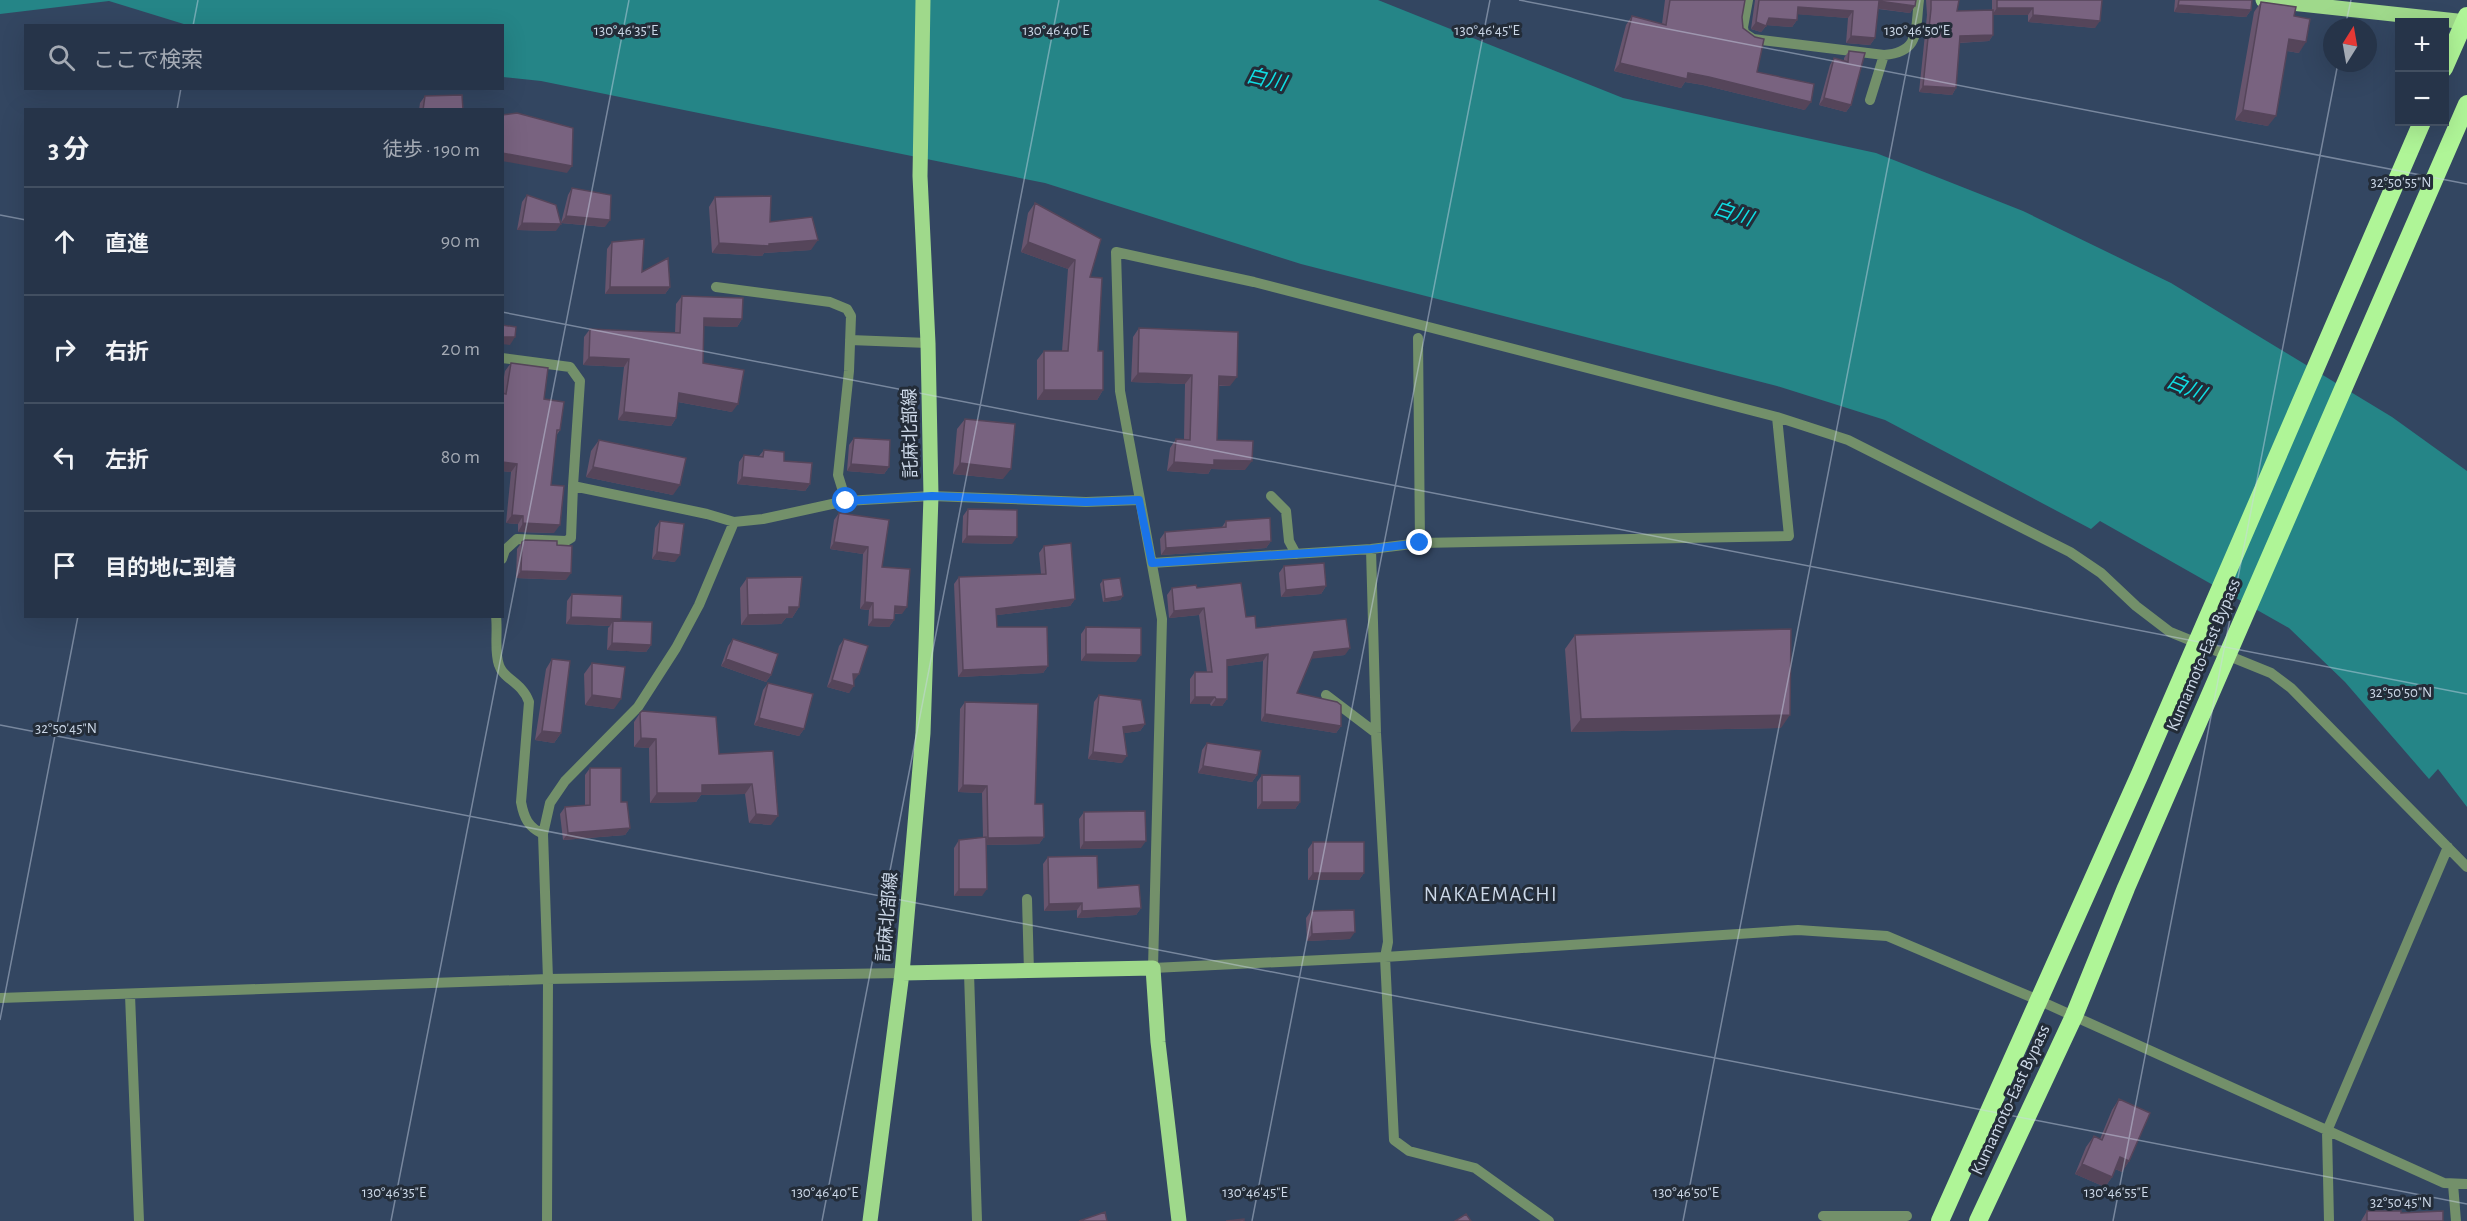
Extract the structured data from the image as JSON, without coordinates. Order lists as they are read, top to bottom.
{
  "streets": {
    "highway": ["Kumamoto-East Bypass"],
    "main road": ["託麻北部線"]
  },
  "districts": ["NAKAEMACHI"],
  "water": ["白川"],
  "north": "top",
  "page": {
    "map_buttons": ["+", "−"],
    "search": "ここで検索",
    "heading": ["3 分", "徒歩 · 190 m"],
    "list": [
      ["直進", "90 m"],
      ["右折", "20 m"],
      ["左折", "80 m"],
      "目的地に到着"
    ]
  },
  "coordinates": [
    "130°46'35\"E",
    "130°46'40\"E",
    "130°46'45\"E",
    "130°46'50\"E",
    "32°50'55\"N",
    "32°50'50\"N",
    "32°50'45\"N",
    "130°46'55\"E"
  ]
}
